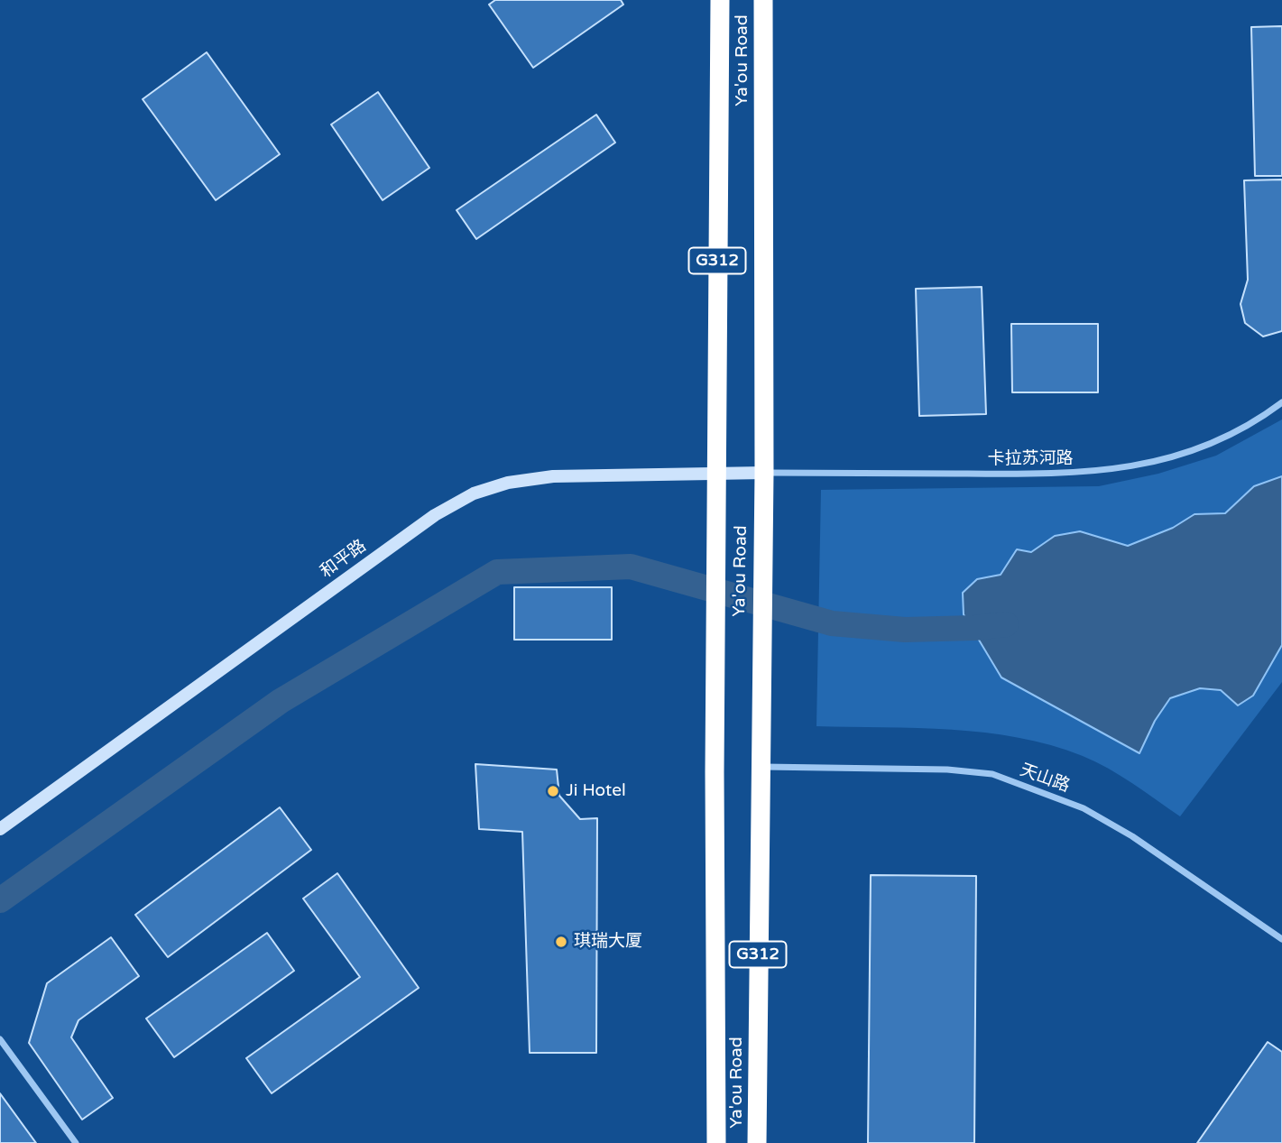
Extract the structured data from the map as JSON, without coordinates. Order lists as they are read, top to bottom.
{
  "streets": {
    "highway": ["Ya'ou Road", "G312"],
    "street": ["卡拉苏河路", "和平路", "天山路"]
  },
  "crossings": [
    ["Ya'ou Road", "卡拉苏河路"],
    ["Ya'ou Road", "和平路"],
    ["Ya'ou Road", "天山路"],
    ["卡拉苏河路", "和平路"]
  ],
  "places": ["Ji Hotel", "琪瑞大厦"]
}
